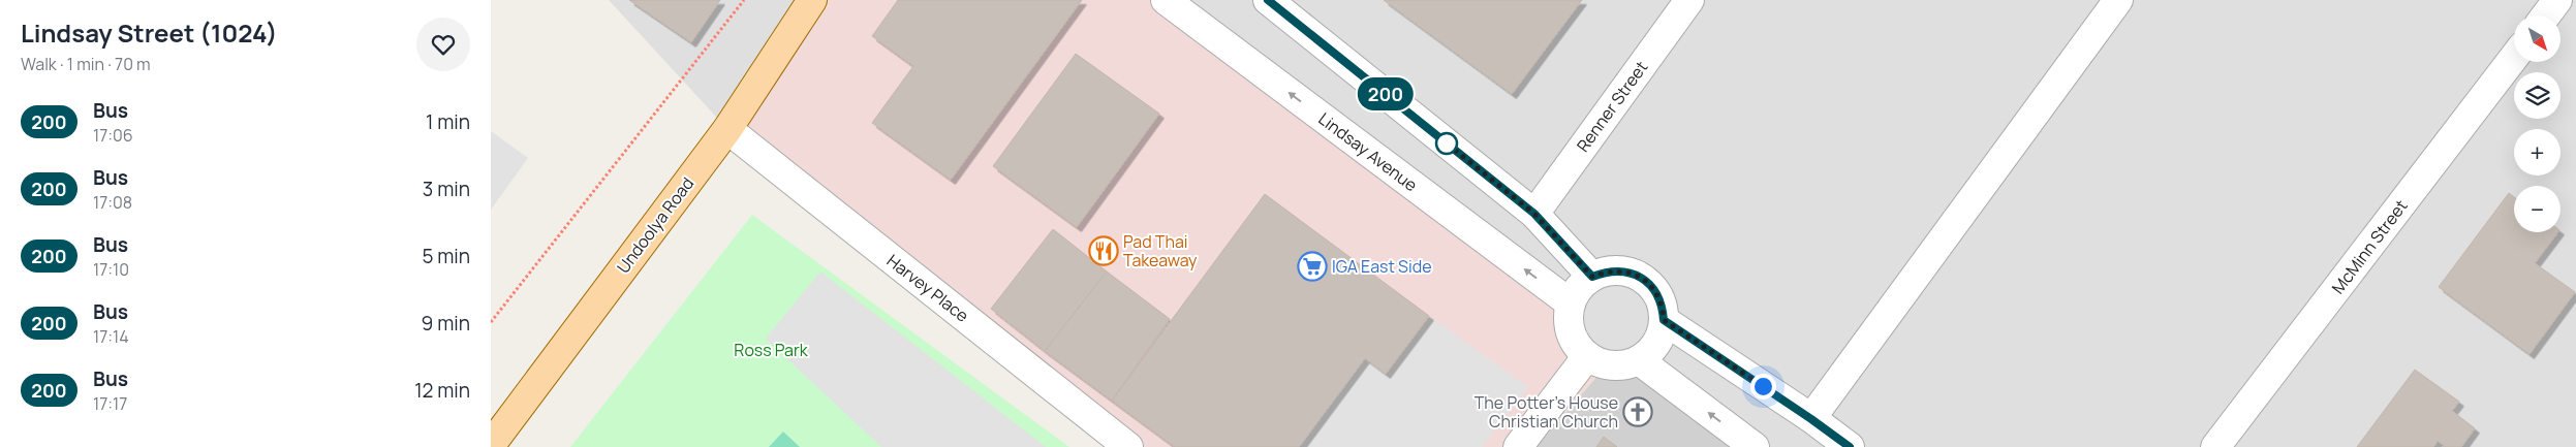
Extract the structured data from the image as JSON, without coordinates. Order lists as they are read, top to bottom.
{
  "streets": {
    "main road": ["Undoolya Road"],
    "street": [
      "Renner Street",
      "Lindsay Avenue",
      "McMinn Street",
      "Harvey Place"
    ]
  },
  "crossings": [
    ["Undoolya Road", "Harvey Place"]
  ],
  "parks": ["Ross Park"],
  "places": {
    "restaurant": ["Pad Thai Takeaway"],
    "supermarket": ["IGA East Side"],
    "church": ["The Potter's House Christian Church"]
  },
  "lines": ["bus line 200"],
  "north": "bottom right",
  "page": {
    "heading": ["Lindsay Street (1024)", "Walk · 1 min · 70 m"],
    "on_map": "200",
    "map_buttons": ["+", "−"],
    "list": [
      {
        "mark": "200",
        "name": "Bus",
        "note": "17:06",
        "value": "1 min"
      },
      {
        "mark": "200",
        "name": "Bus",
        "note": "17:08",
        "value": "3 min"
      },
      {
        "mark": "200",
        "name": "Bus",
        "note": "17:10",
        "value": "5 min"
      },
      {
        "mark": "200",
        "name": "Bus",
        "note": "17:14",
        "value": "9 min"
      },
      {
        "mark": "200",
        "name": "Bus",
        "note": "17:17",
        "value": "12 min"
      }
    ]
  }
}
